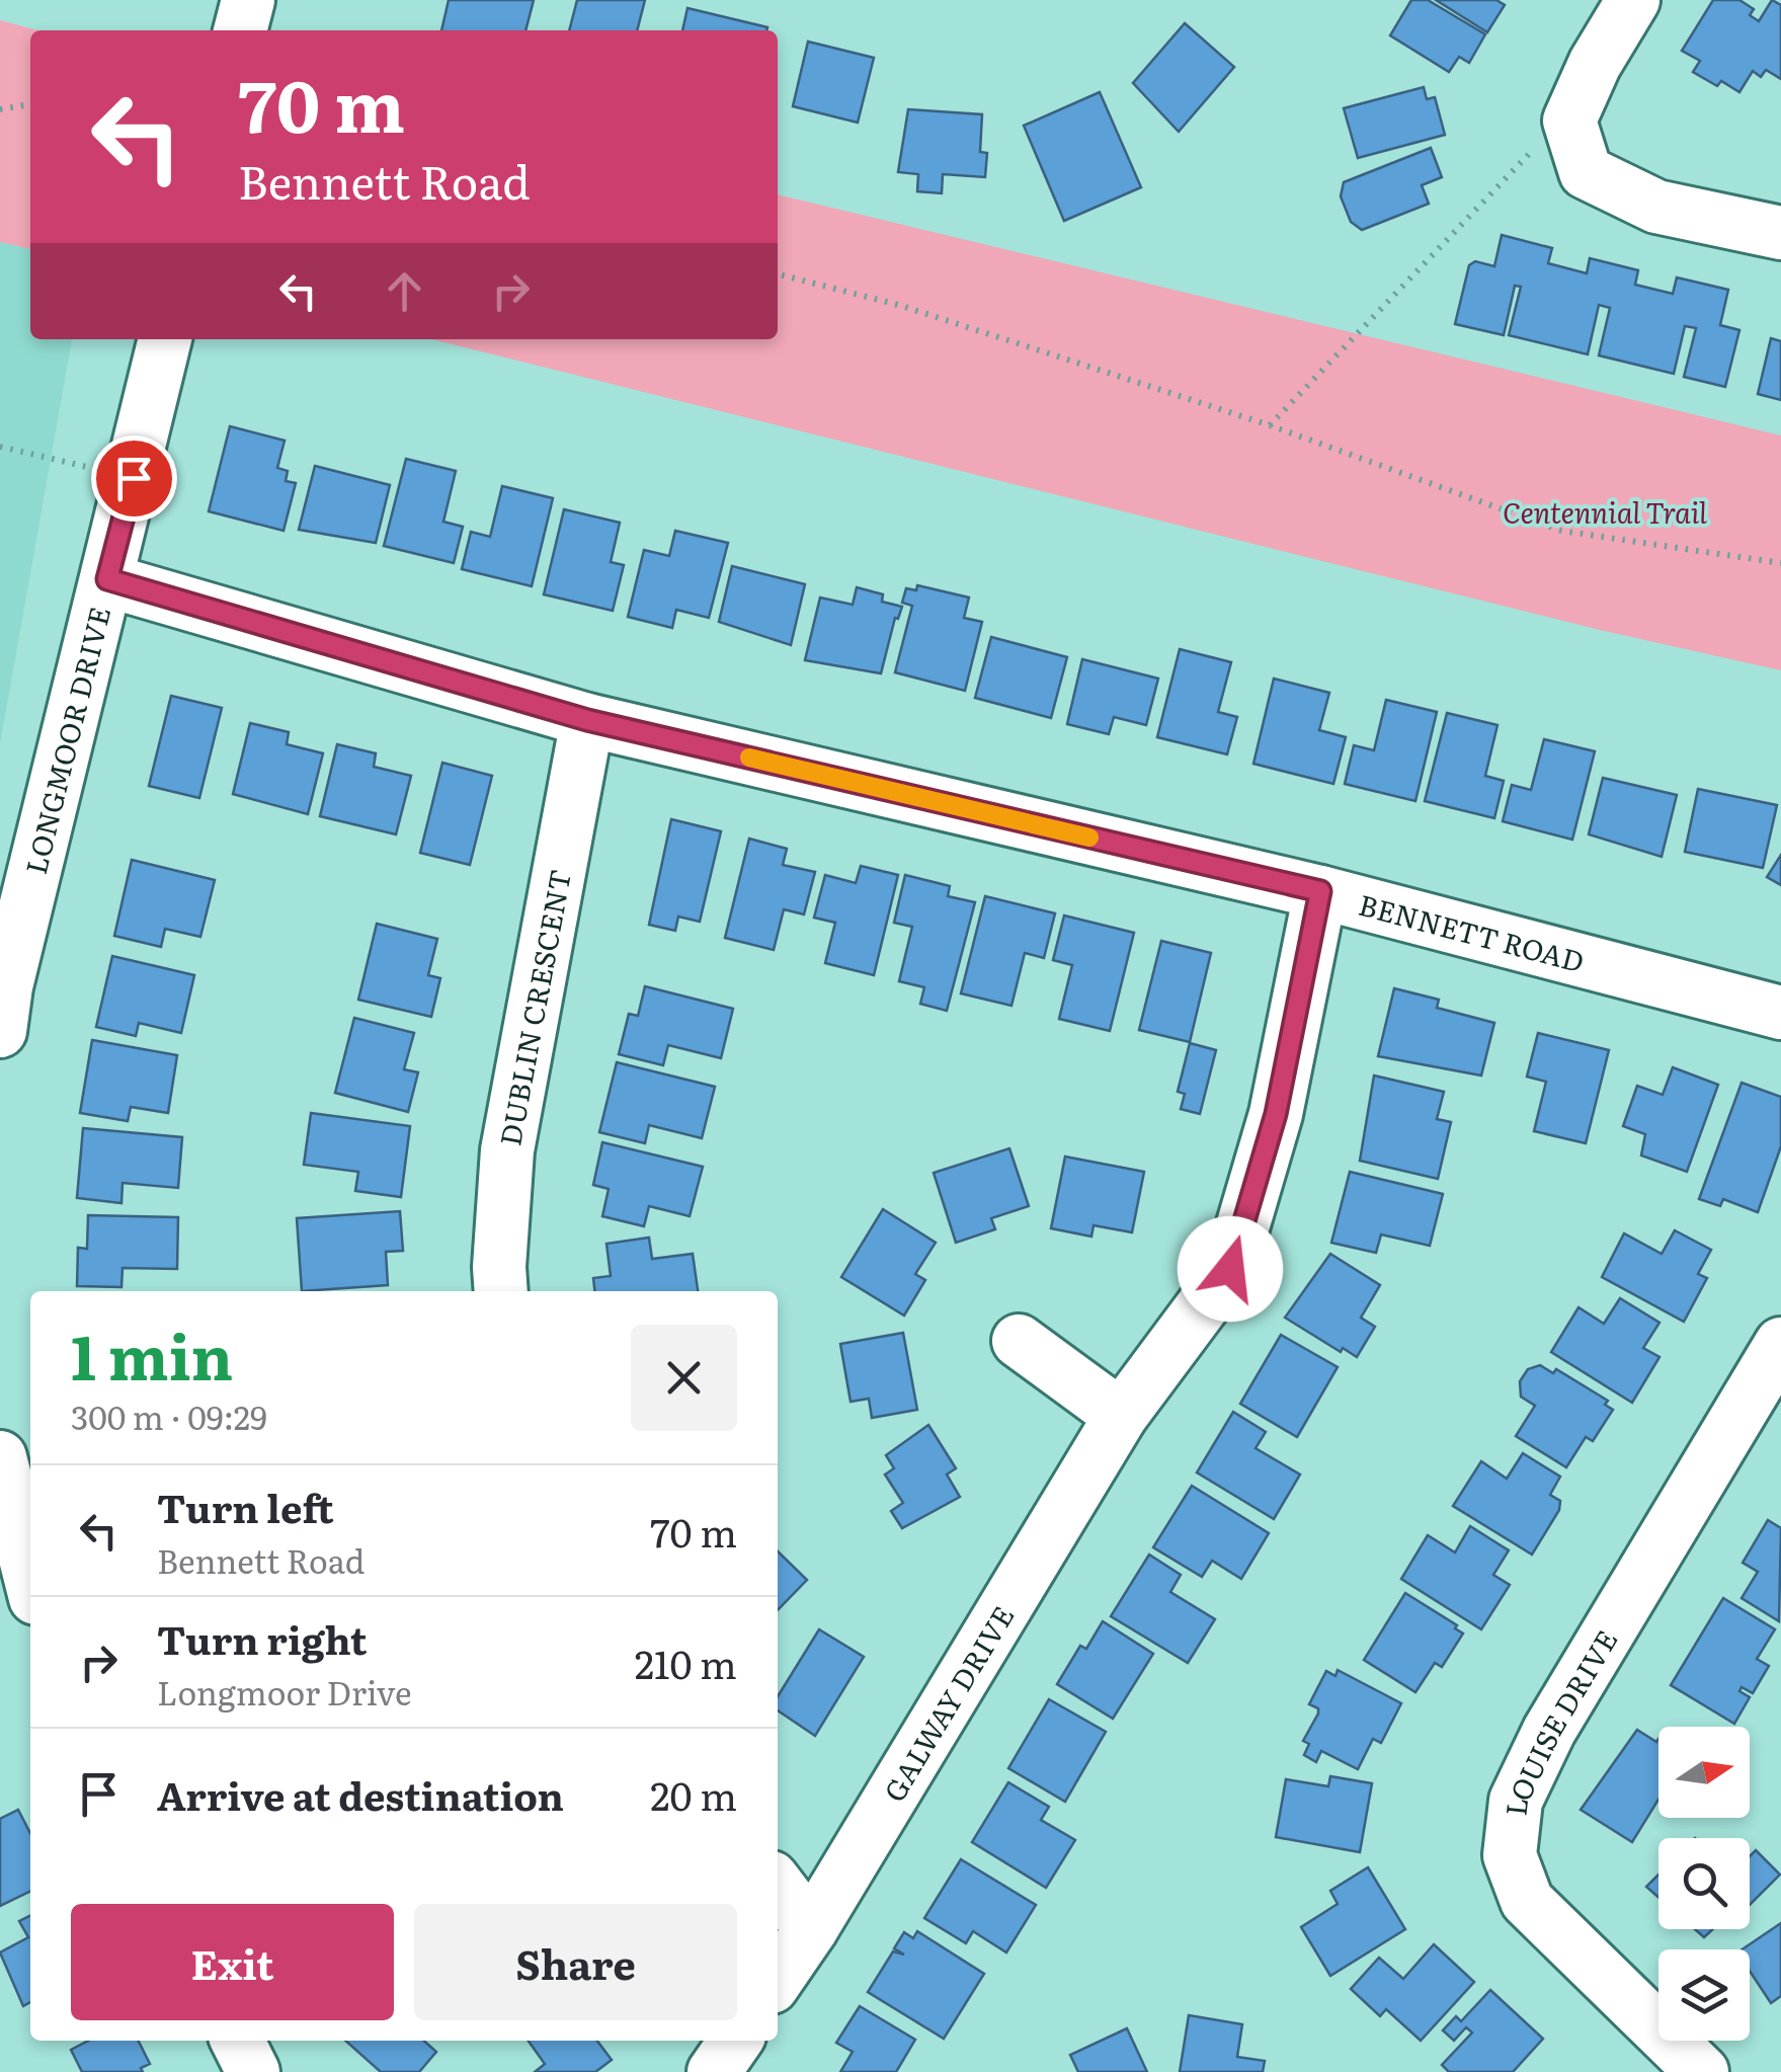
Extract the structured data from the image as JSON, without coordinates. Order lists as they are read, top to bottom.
{
  "streets": {
    "street": [
      "LONGMOOR DRIVE",
      "BENNETT ROAD",
      "DUBLIN CRESCENT",
      "GALWAY DRIVE",
      "LOUISE DRIVE"
    ]
  },
  "crossings": [
    ["LONGMOOR DRIVE", "BENNETT ROAD"],
    ["BENNETT ROAD", "DUBLIN CRESCENT"],
    ["BENNETT ROAD", "GALWAY DRIVE"]
  ],
  "parks": ["Centennial Trail"],
  "north": "right",
  "page": {
    "turn": ["70 m", "Bennett Road"],
    "heading": ["1 min", "300 m · 09:29"],
    "list": [
      {
        "name": "Turn left",
        "note": "Bennett Road",
        "value": "70 m"
      },
      {
        "name": "Turn right",
        "note": "Longmoor Drive",
        "value": "210 m"
      },
      {
        "name": "Arrive at destination",
        "value": "20 m"
      }
    ],
    "buttons": ["Exit", "Share"]
  }
}
